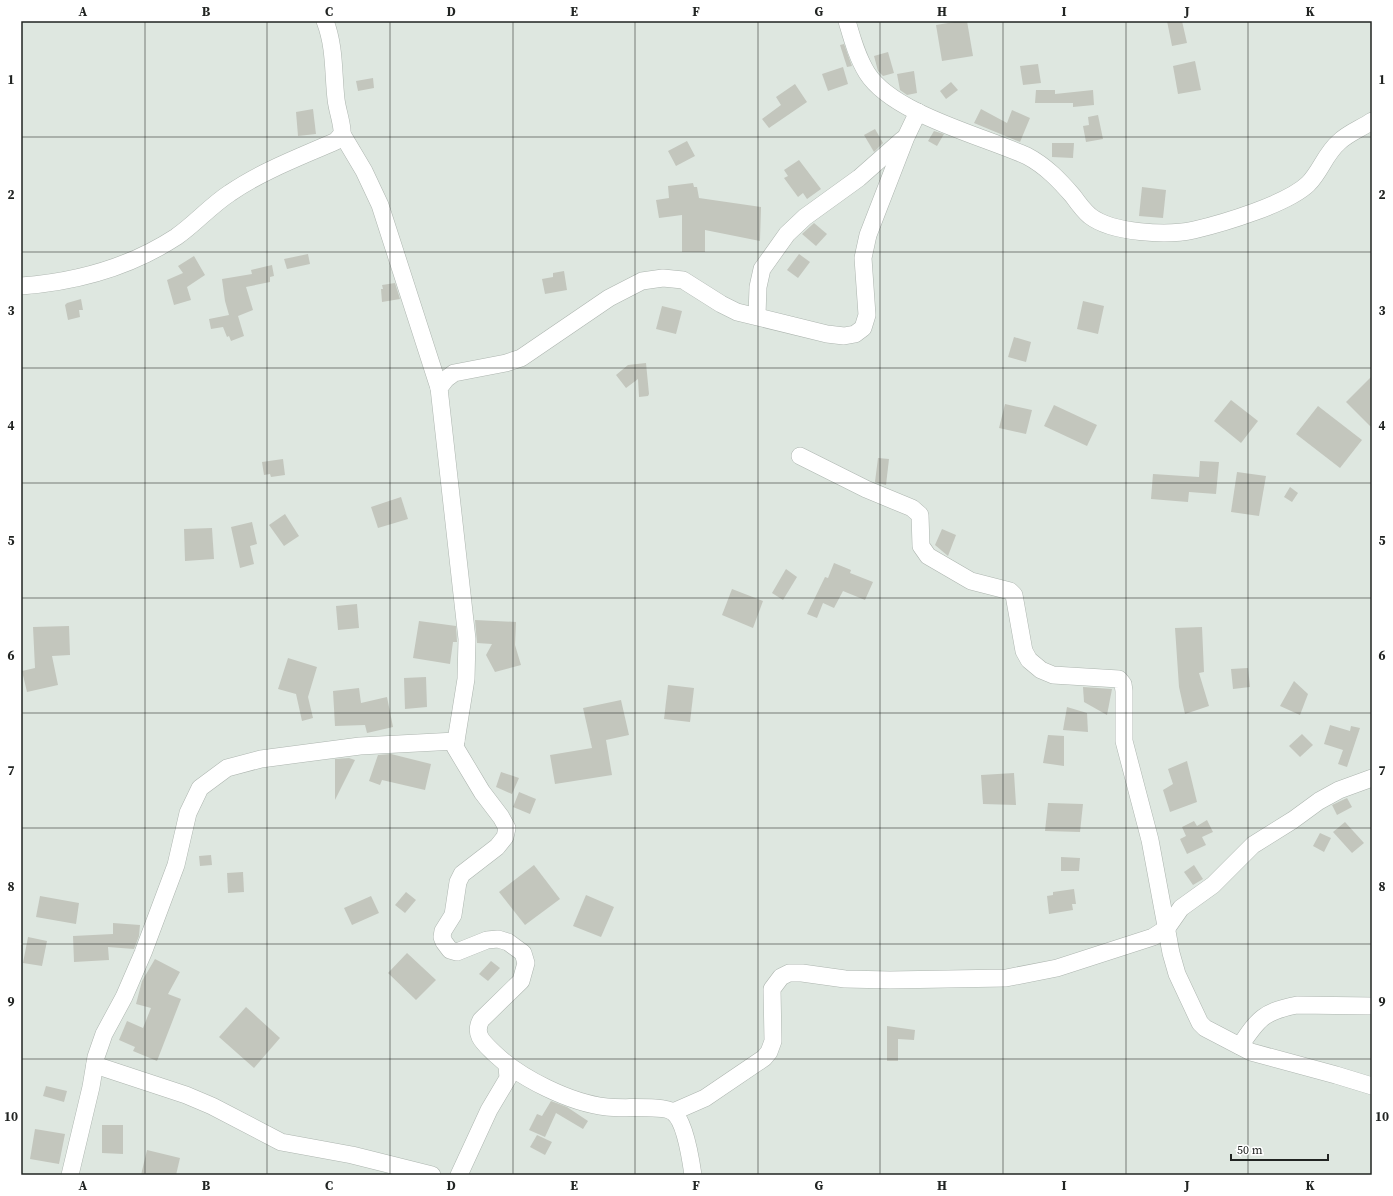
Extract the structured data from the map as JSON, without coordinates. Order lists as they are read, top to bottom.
{
  "scale_bar": "50 m",
  "grid": {
    "columns": [
      "A",
      "B",
      "C",
      "D",
      "E",
      "F",
      "G",
      "H",
      "I",
      "J",
      "K"
    ],
    "rows": [
      "1",
      "2",
      "3",
      "4",
      "5",
      "6",
      "7",
      "8",
      "9",
      "10"
    ]
  }
}
